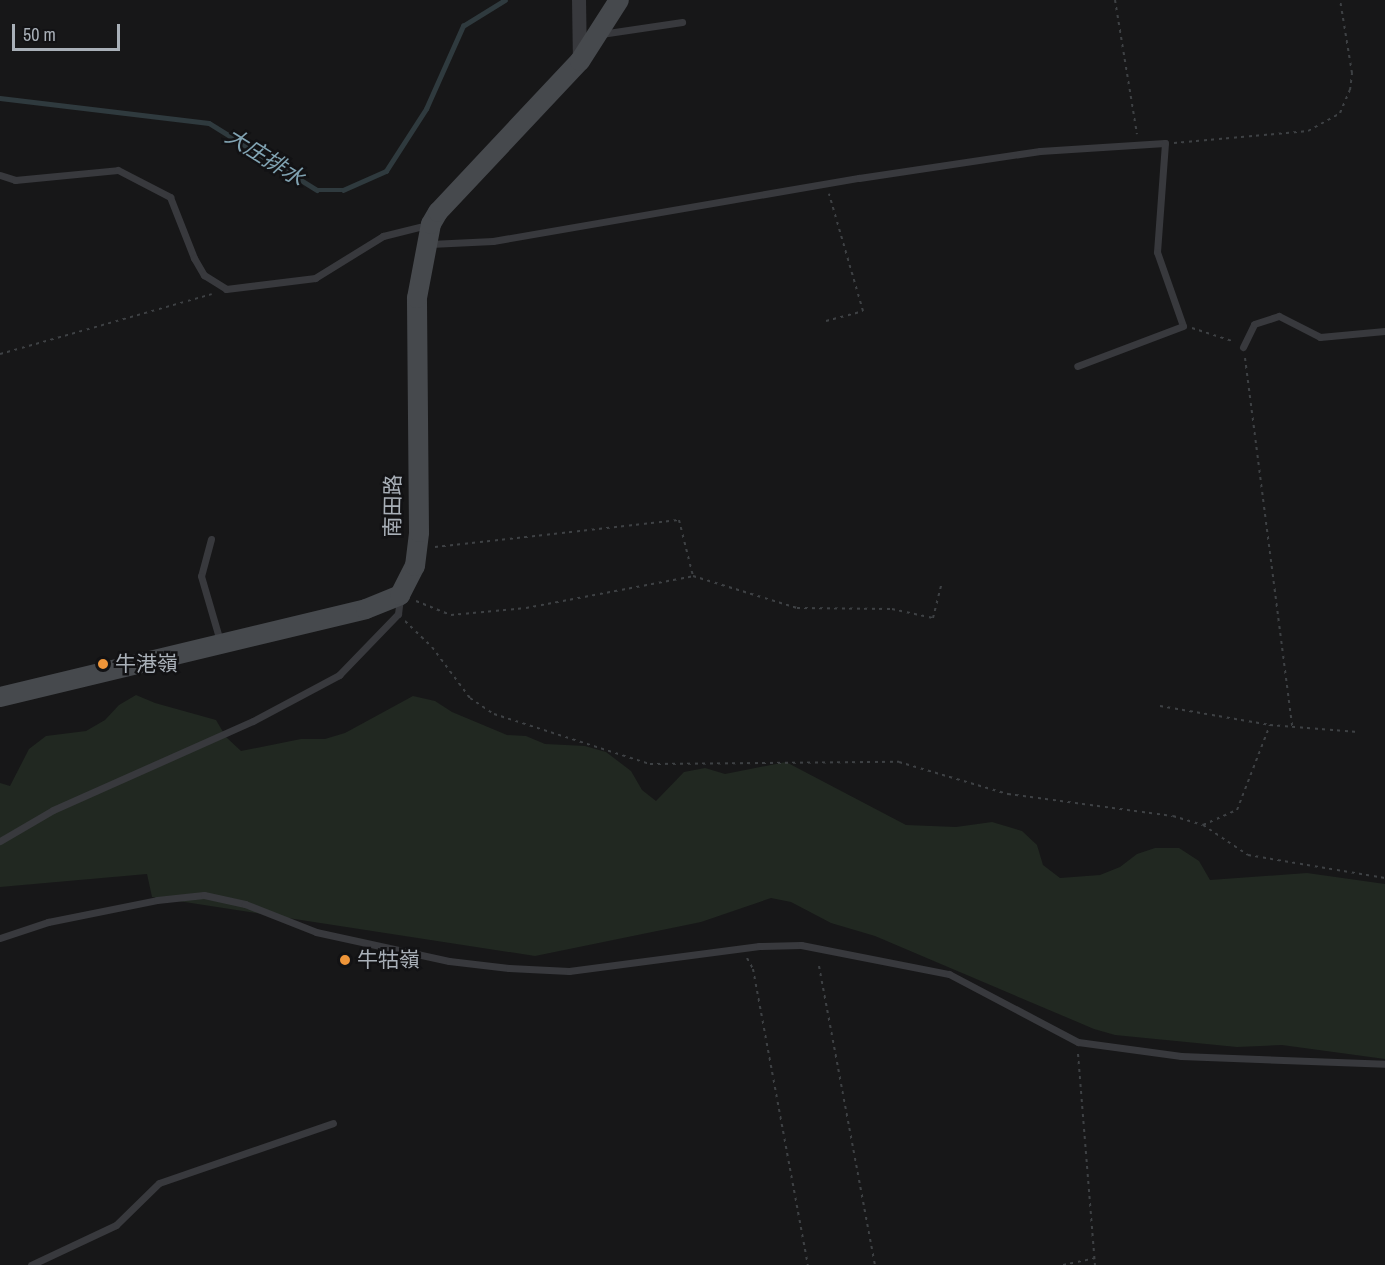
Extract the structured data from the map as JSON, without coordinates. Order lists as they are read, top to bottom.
{
  "streets": {
    "main road": ["南田路"]
  },
  "water": ["大庄排水"],
  "places": ["牛港嶺", "牛牯嶺"],
  "scale_bar": "50 m"
}
